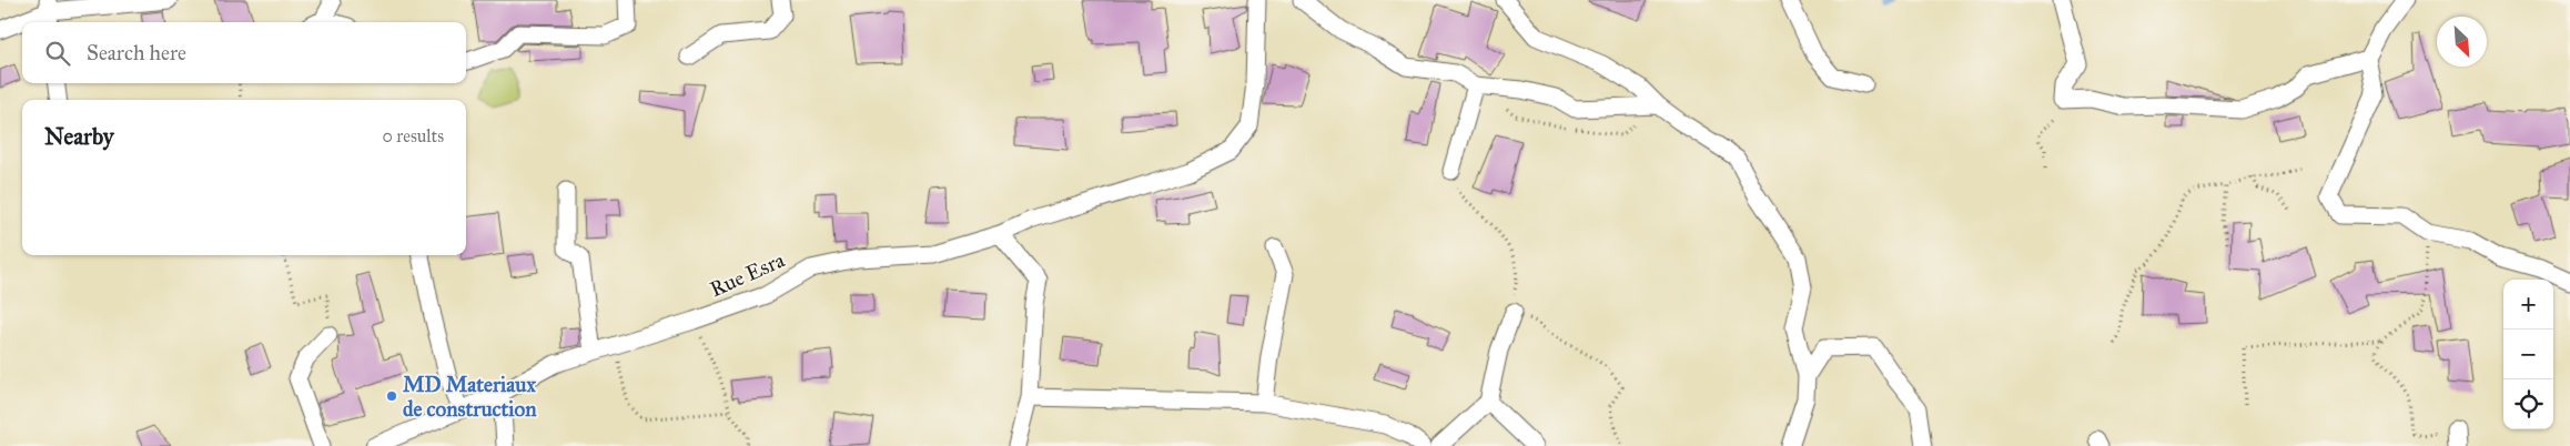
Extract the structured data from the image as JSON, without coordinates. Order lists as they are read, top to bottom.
{
  "streets": {
    "street": ["Rue Esra"]
  },
  "places": ["MD Materiaux de construction"],
  "north": "bottom right",
  "page": {
    "search": "Search here",
    "heading": ["Nearby", "0 results"],
    "map_buttons": ["+", "−"]
  }
}
